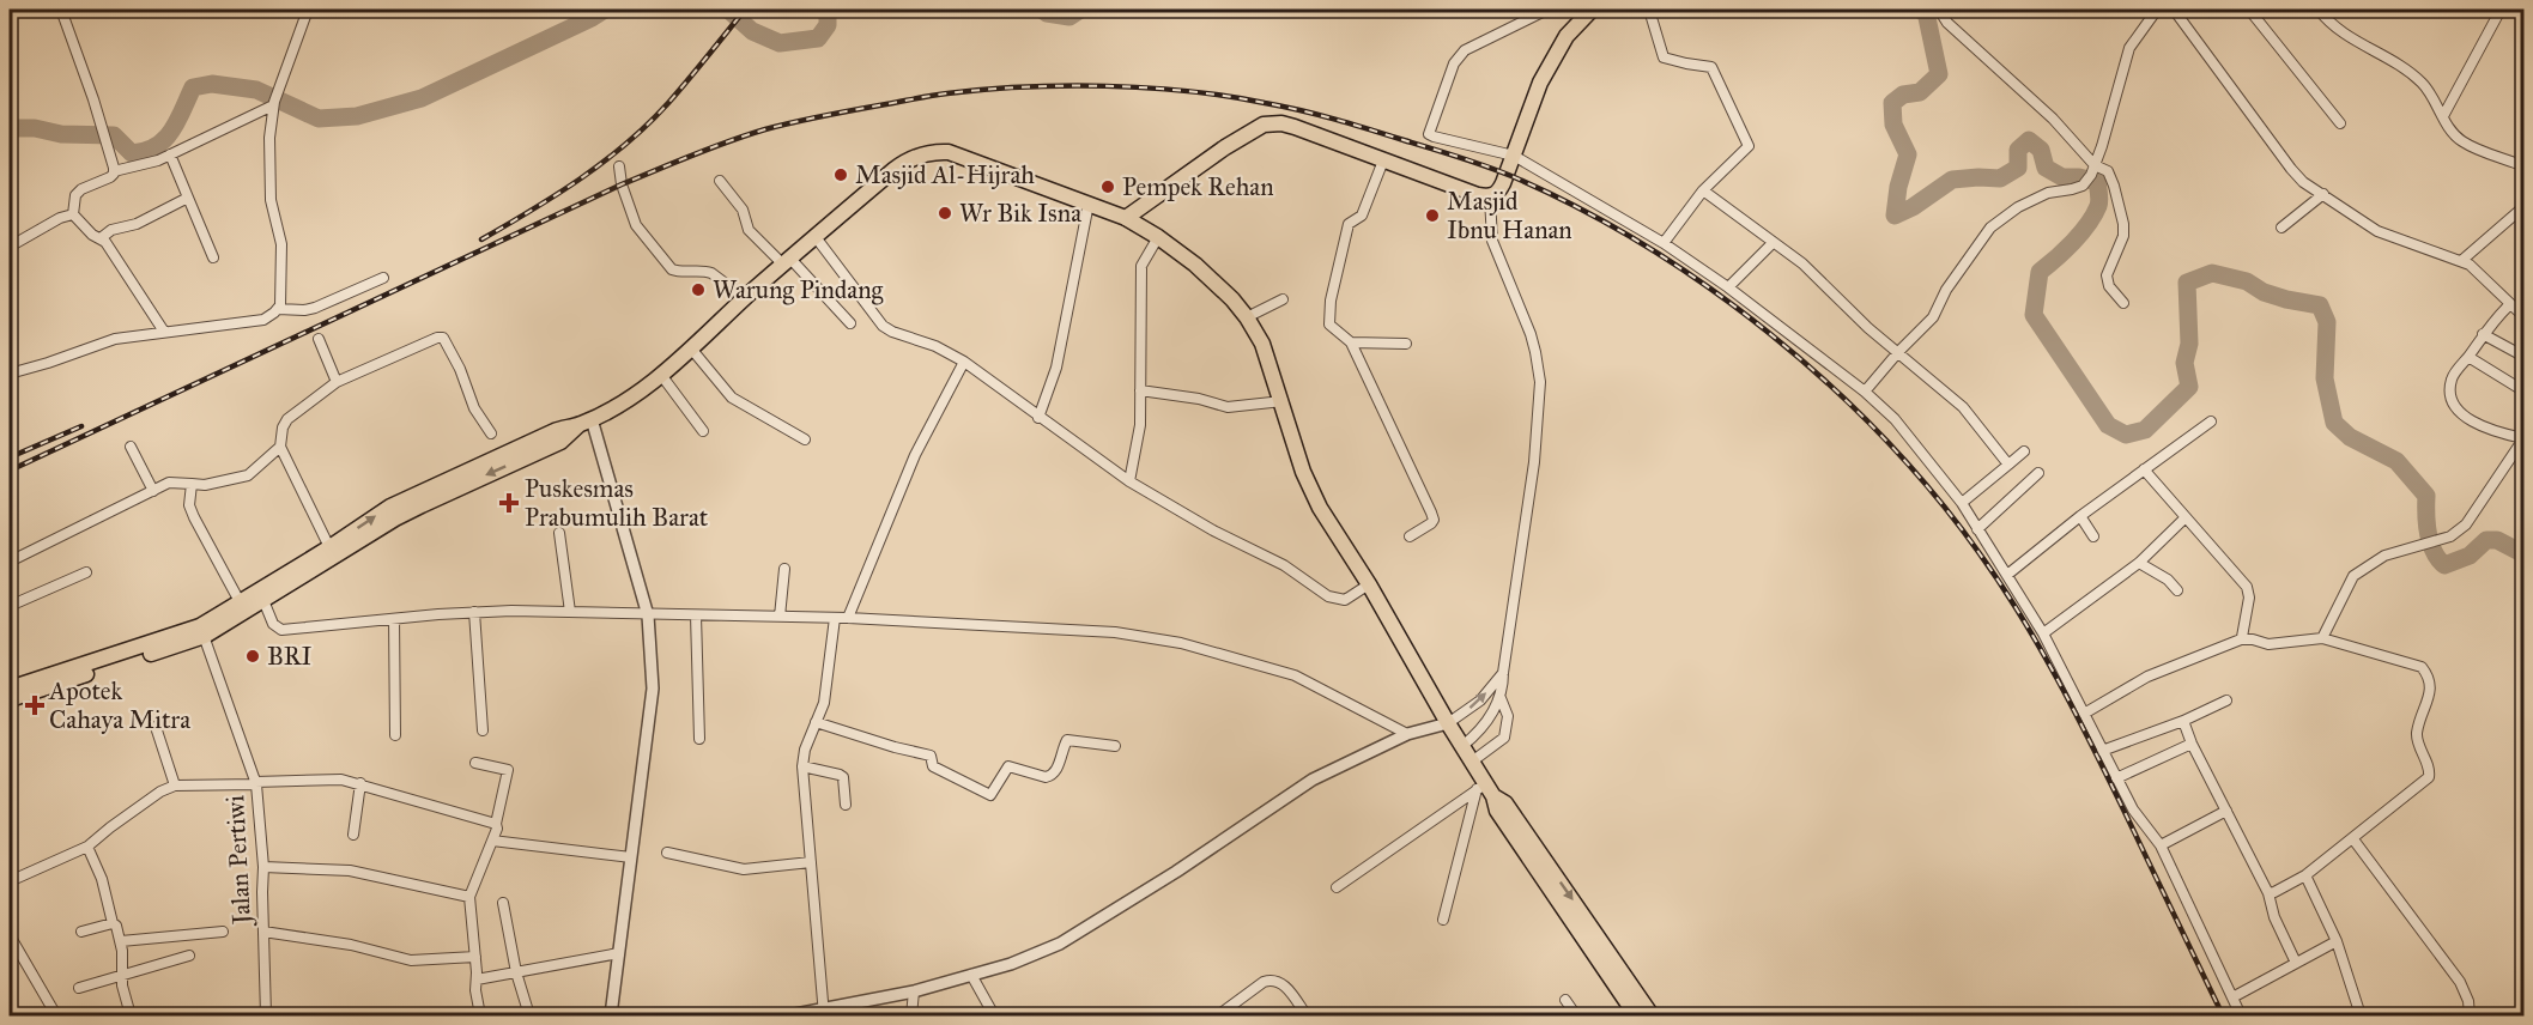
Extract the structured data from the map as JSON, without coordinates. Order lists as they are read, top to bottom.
{
  "streets": {
    "street": ["Jalan Pertiwi"]
  },
  "places": {
    "other": [
      "Masjid Al-Hijrah",
      "Pempek Rehan",
      "Wr Bik Isna",
      "Masjid Ibnu Hanan",
      "Warung Pindang",
      "BRI"
    ],
    "health": ["Puskesmas Prabumulih Barat", "Apotek Cahaya Mitra"]
  }
}
